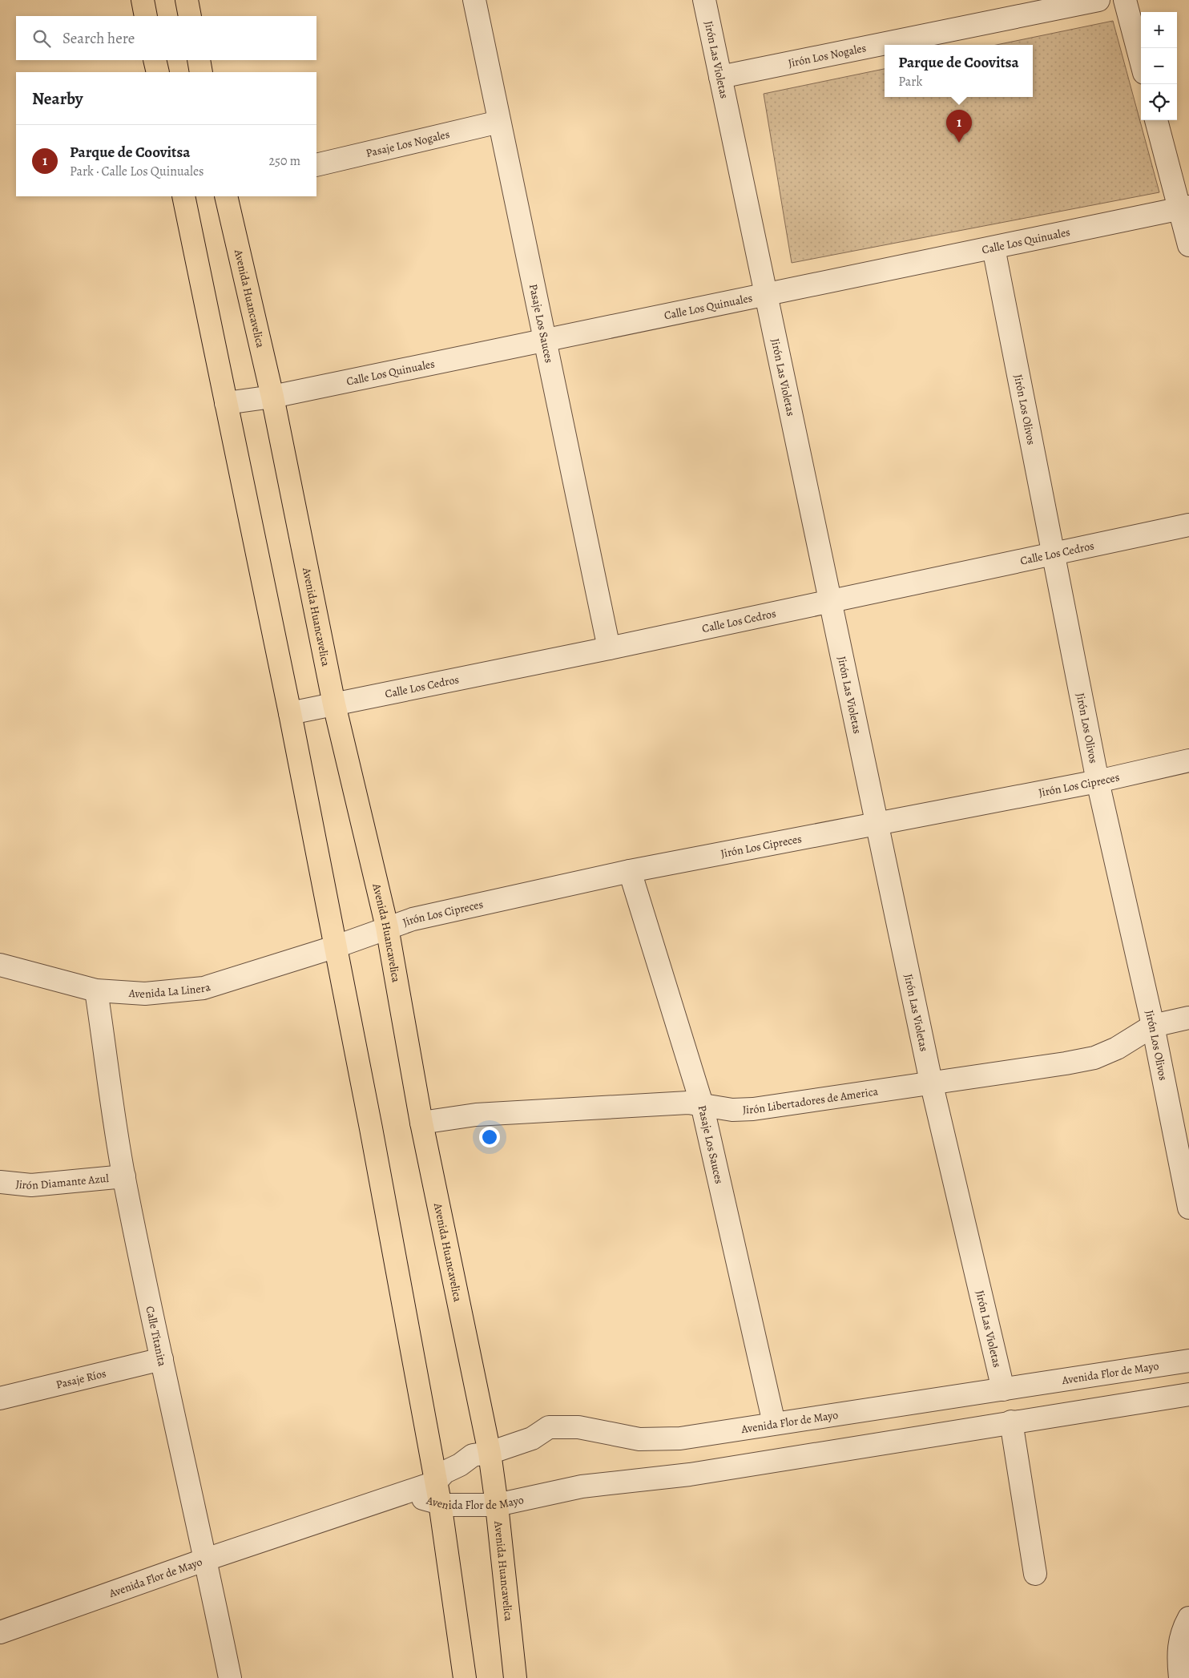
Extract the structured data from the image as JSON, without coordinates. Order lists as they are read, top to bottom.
{
  "streets": {
    "main road": ["Avenida Huancavelica"],
    "street": [
      "Jirón Los Nogales",
      "Jirón Las Violetas",
      "Pasaje Los Nogales",
      "Calle Los Quinuales",
      "Pasaje Los Sauces",
      "Jirón Los Olivos",
      "Calle Los Cedros",
      "Jirón Los Cipreces",
      "Avenida La Linera",
      "Jirón Libertadores de America",
      "Jirón Diamante Azul",
      "Calle Titanita",
      "Avenida Flor de Mayo",
      "Pasaje Ríos"
    ]
  },
  "crossings": [
    ["Jirón Los Nogales", "Jirón Las Violetas"],
    ["Jirón Las Violetas", "Calle Los Quinuales"],
    ["Jirón Las Violetas", "Calle Los Cedros"],
    ["Jirón Las Violetas", "Jirón Los Cipreces"],
    ["Jirón Las Violetas", "Jirón Libertadores de America"],
    ["Jirón Las Violetas", "Avenida Flor de Mayo"],
    ["Pasaje Los Nogales", "Pasaje Los Sauces"],
    ["Calle Los Quinuales", "Avenida Huancavelica"],
    ["Calle Los Quinuales", "Pasaje Los Sauces"],
    ["Calle Los Quinuales", "Jirón Los Olivos"],
    ["Avenida Huancavelica", "Calle Los Cedros"],
    ["Avenida Huancavelica", "Jirón Los Cipreces"],
    ["Avenida Huancavelica", "Jirón Libertadores de America"],
    ["Avenida Huancavelica", "Avenida Flor de Mayo"],
    ["Pasaje Los Sauces", "Calle Los Cedros"],
    ["Pasaje Los Sauces", "Jirón Los Cipreces"],
    ["Pasaje Los Sauces", "Jirón Libertadores de America"],
    ["Pasaje Los Sauces", "Avenida Flor de Mayo"],
    ["Jirón Los Olivos", "Calle Los Cedros"],
    ["Jirón Los Olivos", "Jirón Los Cipreces"],
    ["Jirón Los Olivos", "Jirón Libertadores de America"],
    ["Jirón Los Cipreces", "Avenida La Linera"],
    ["Avenida La Linera", "Calle Titanita"],
    ["Jirón Diamante Azul", "Calle Titanita"],
    ["Calle Titanita", "Avenida Flor de Mayo"],
    ["Calle Titanita", "Pasaje Ríos"]
  ],
  "page": {
    "map_buttons": ["+", "−"],
    "search": "Search here",
    "popup": ["Parque de Coovitsa", "Park"],
    "heading": "Nearby",
    "pins": "1",
    "list": [
      {
        "mark": "1",
        "name": "Parque de Coovitsa",
        "note": "Park · Calle Los Quinuales",
        "value": "250 m"
      }
    ]
  }
}
